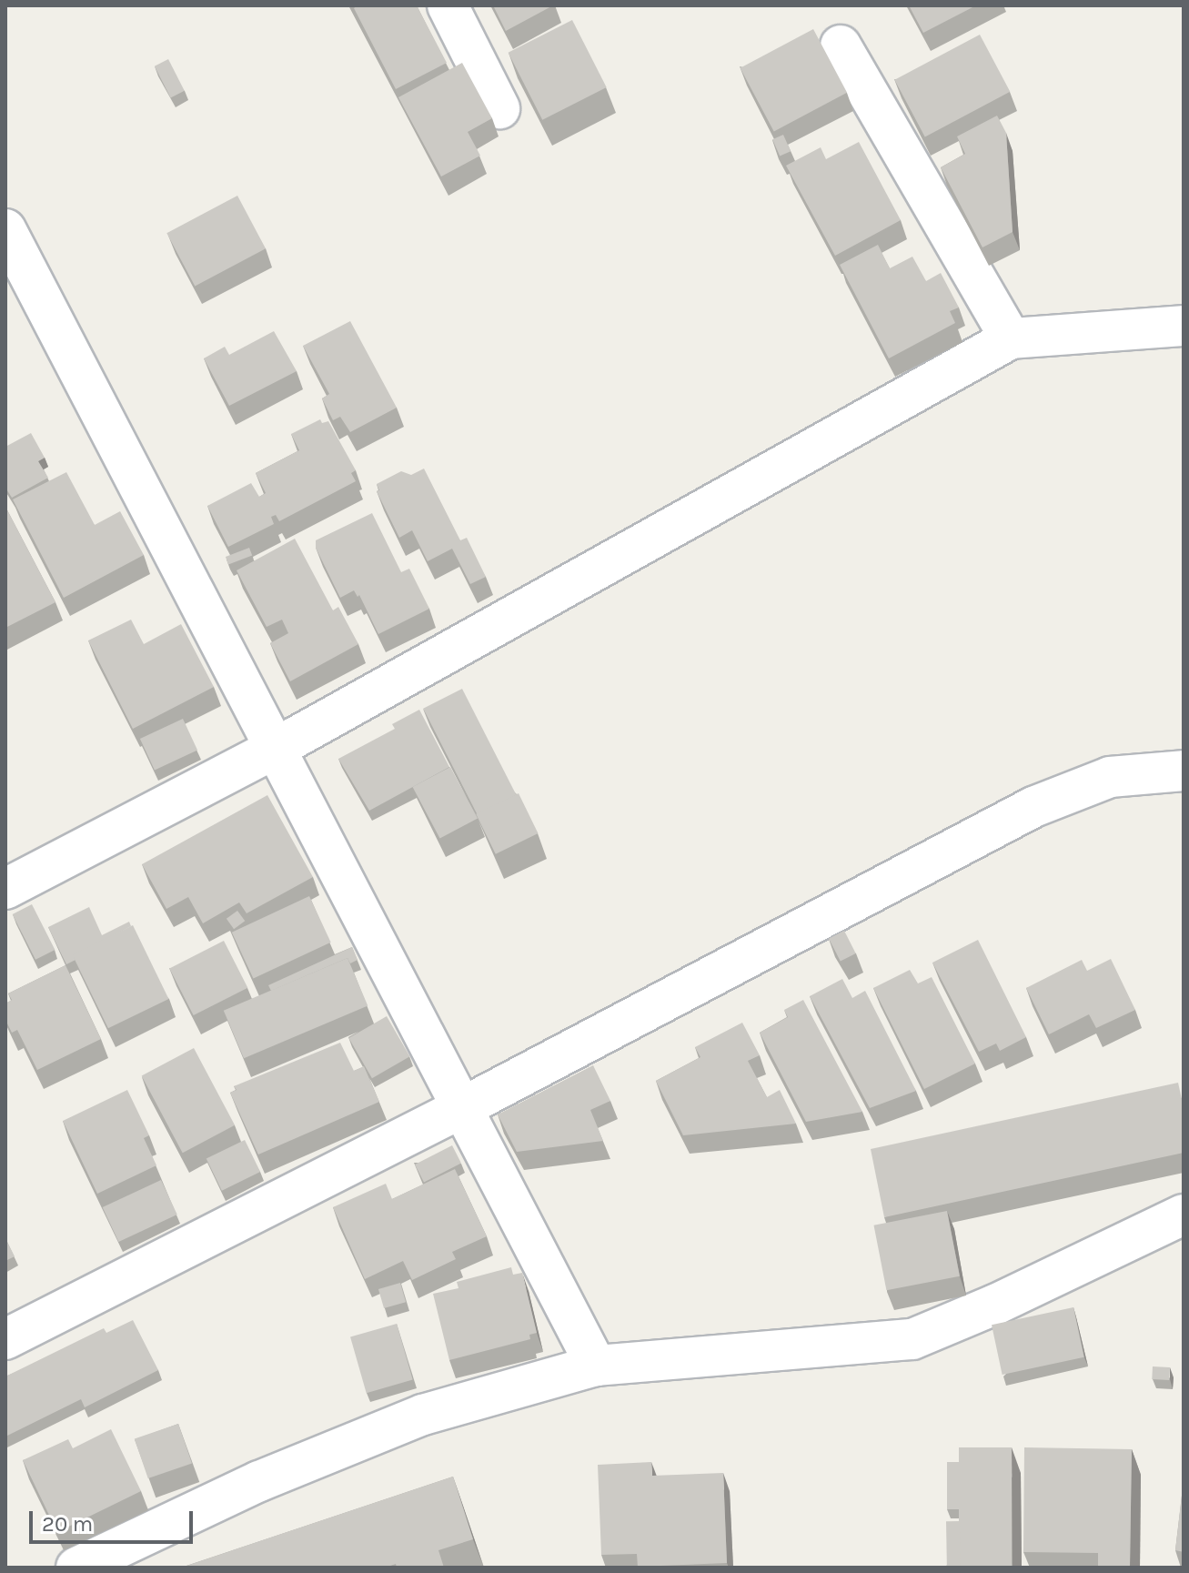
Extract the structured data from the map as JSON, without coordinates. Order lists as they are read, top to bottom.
{
  "scale_bar": "20 m"
}
